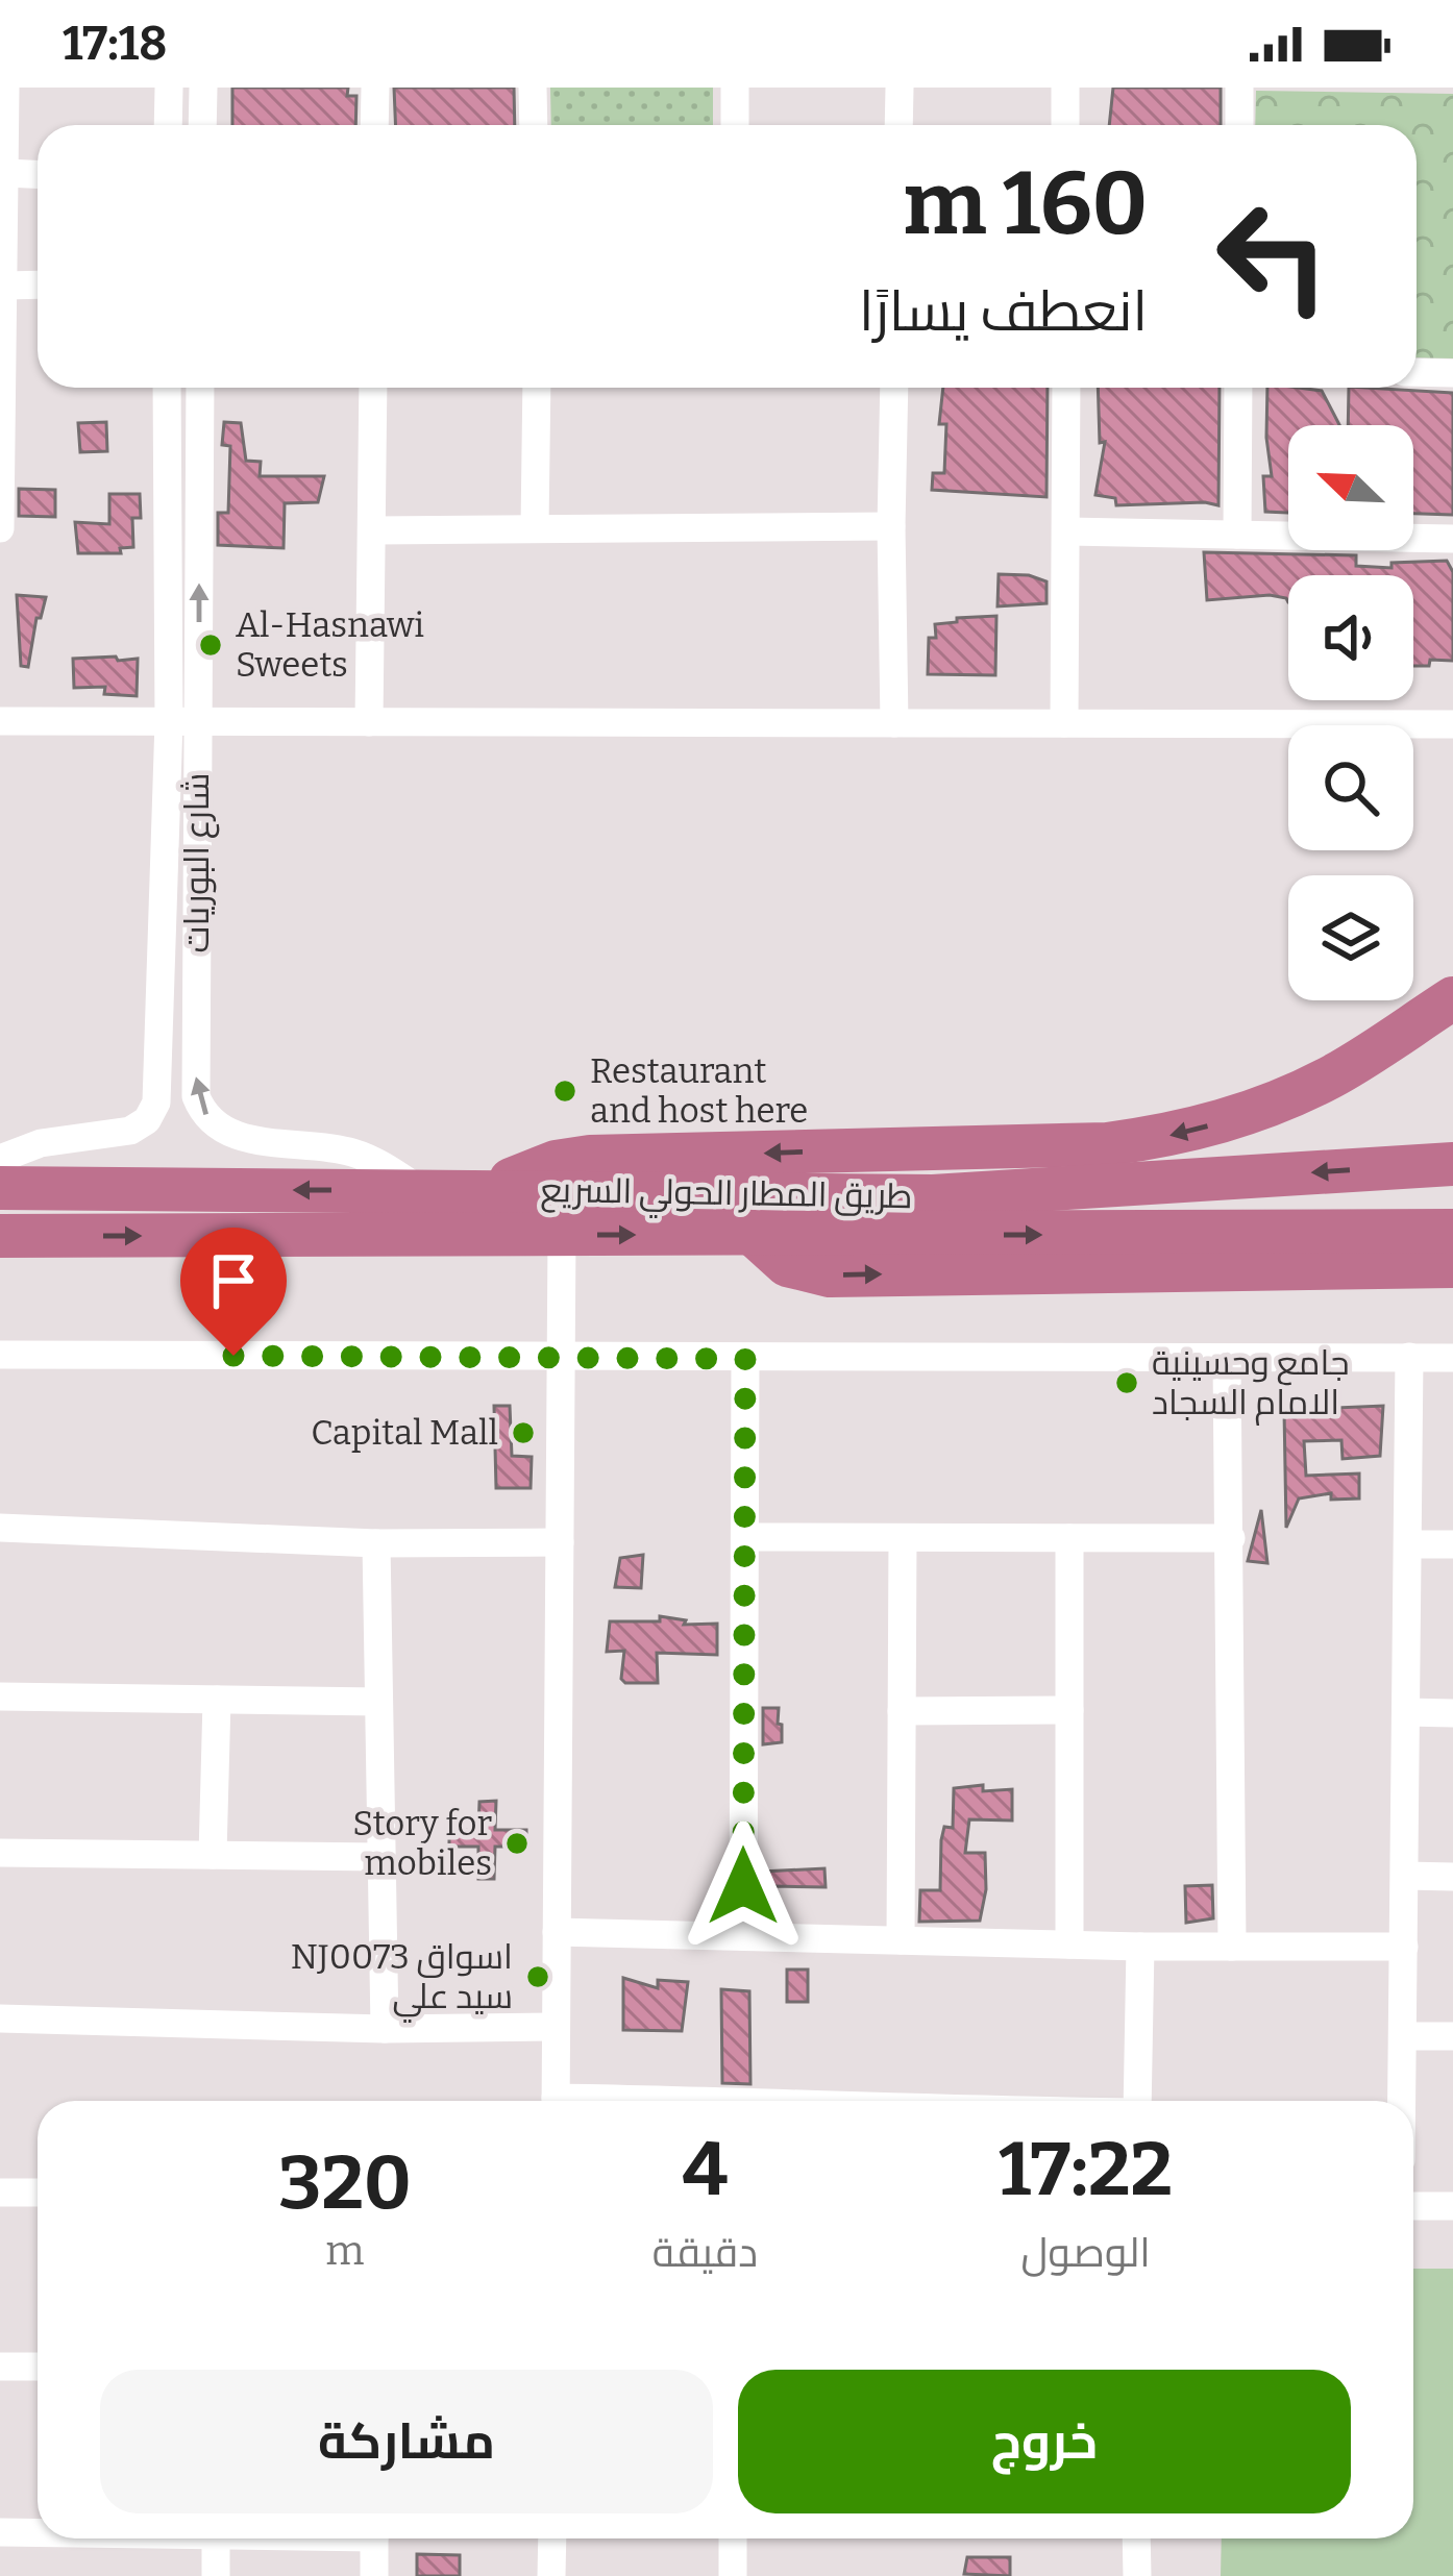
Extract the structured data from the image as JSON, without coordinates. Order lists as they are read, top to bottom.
{
  "streets": {
    "highway": ["طريق المطار الحولي السريع"],
    "street": ["شارع البوريات"]
  },
  "crossings": [
    ["شارع البوريات", "طريق المطار الحولي السريع"]
  ],
  "places": [
    "Al-Hasnawi Sweets",
    "Restaurant and host here",
    "جامع وحسينية الامام السجاد",
    "Capital Mall",
    "Story for mobiles",
    "NJ0073 اسواق سيد علي"
  ],
  "north": "top left",
  "page": {
    "status": "17:18",
    "turn": ["160 m", "انعطف يسارًا"],
    "eta": [
      "17:22",
      "الوصول",
      "4",
      "دقيقة",
      "320",
      "m"
    ],
    "buttons": ["خروج", "مشاركة"]
  }
}
